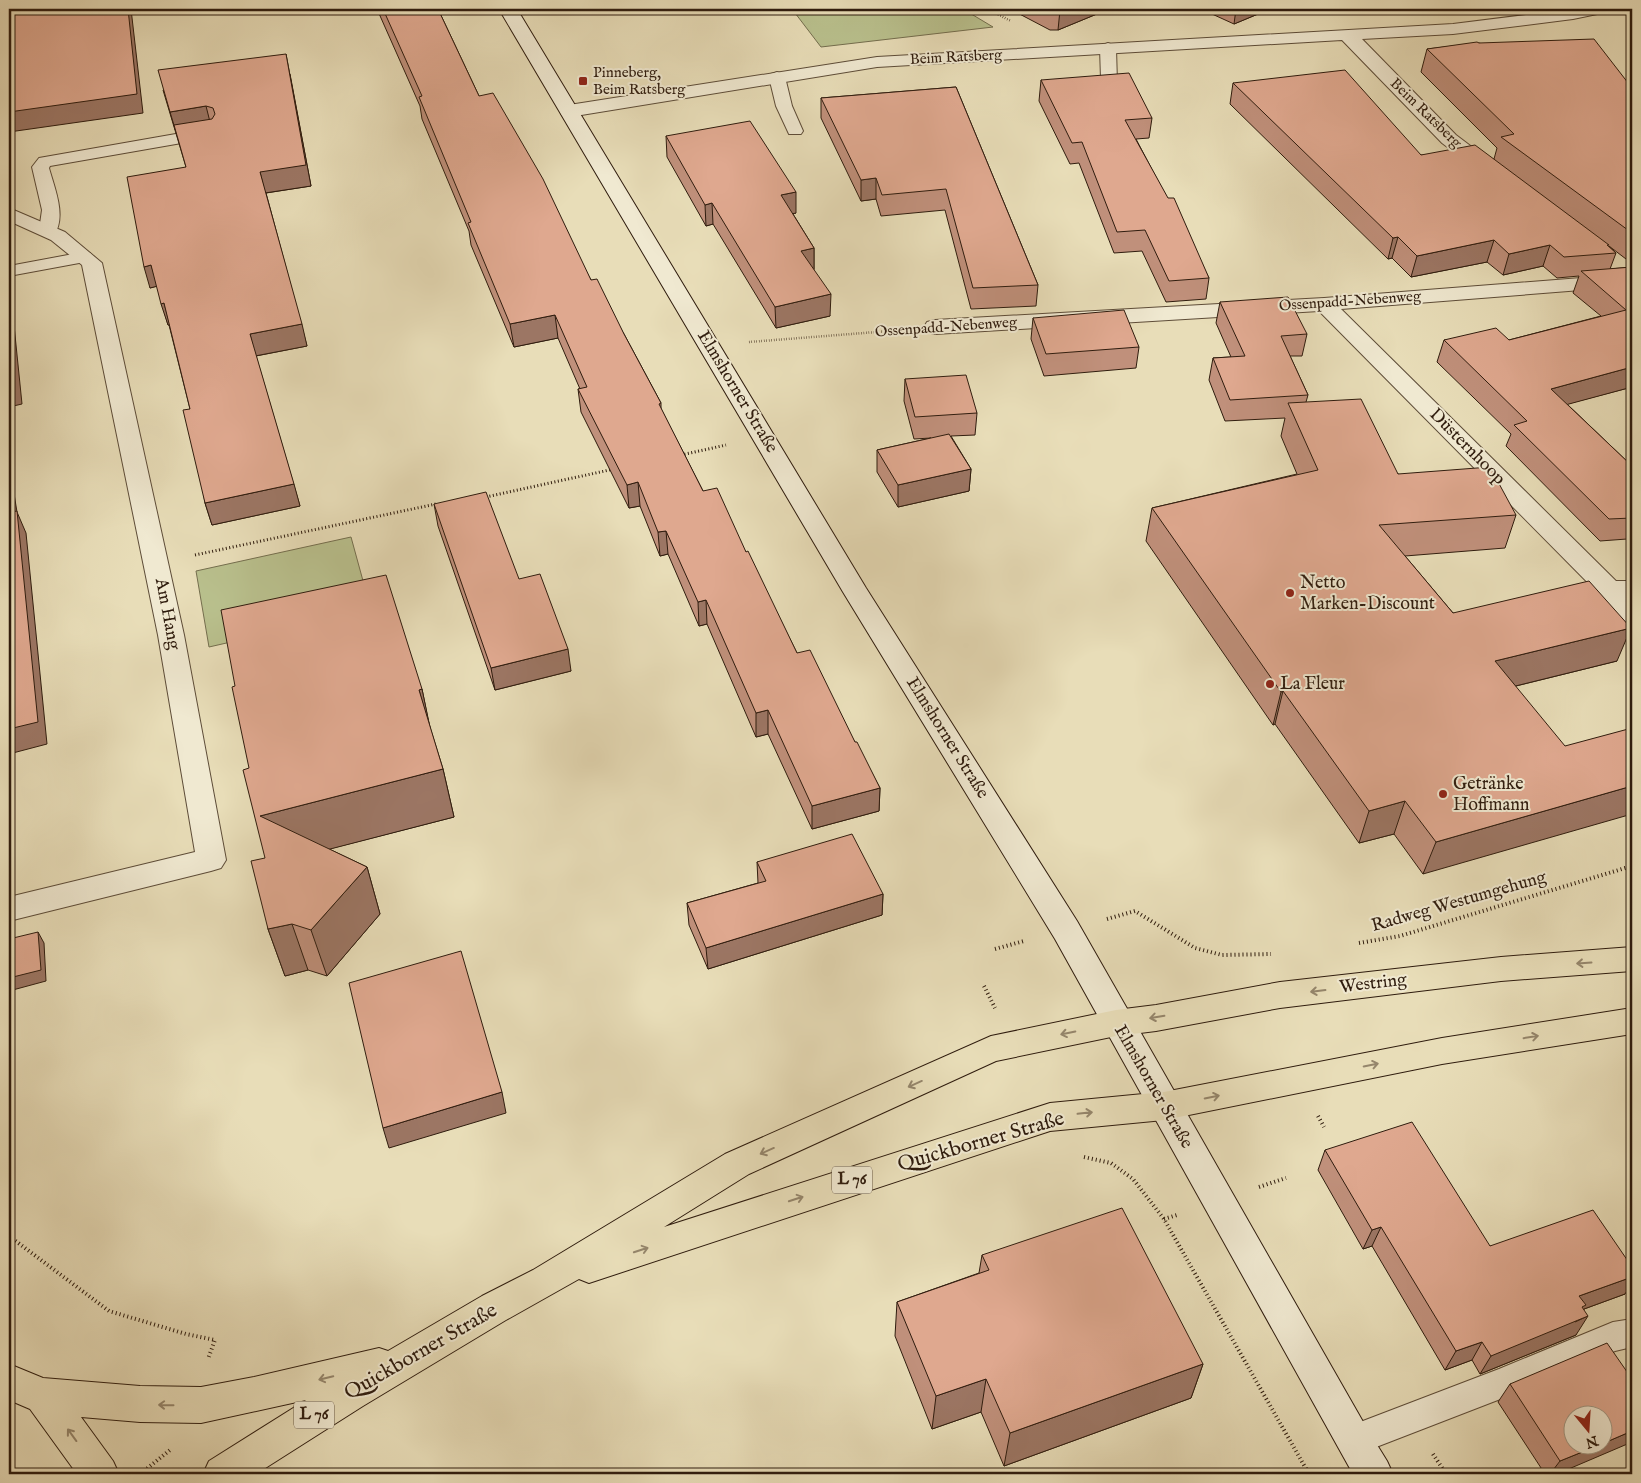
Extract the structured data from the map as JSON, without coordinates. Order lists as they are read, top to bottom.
{
  "streets": {
    "main road": ["Westring", "Quickborner Straße", "L 76"],
    "street": [
      "Beim Ratsberg",
      "Ossenpadd-Nebenweg",
      "Elmshorner Straße",
      "Düsternhoop",
      "Am Hang"
    ],
    "path": ["Radweg Westumgehung"]
  },
  "crossings": [
    ["Beim Ratsberg", "Elmshorner Straße"],
    ["Ossenpadd-Nebenweg", "Elmshorner Straße"],
    ["Ossenpadd-Nebenweg", "Düsternhoop"],
    ["Elmshorner Straße", "Westring"],
    ["Elmshorner Straße", "Quickborner Straße"],
    ["Westring", "Quickborner Straße"]
  ],
  "places": {
    "transit": ["Pinneberg, Beim Ratsberg"],
    "other": ["Netto Marken-Discount", "La Fleur", "Getränke Hoffmann"]
  },
  "north": "bottom"
}
